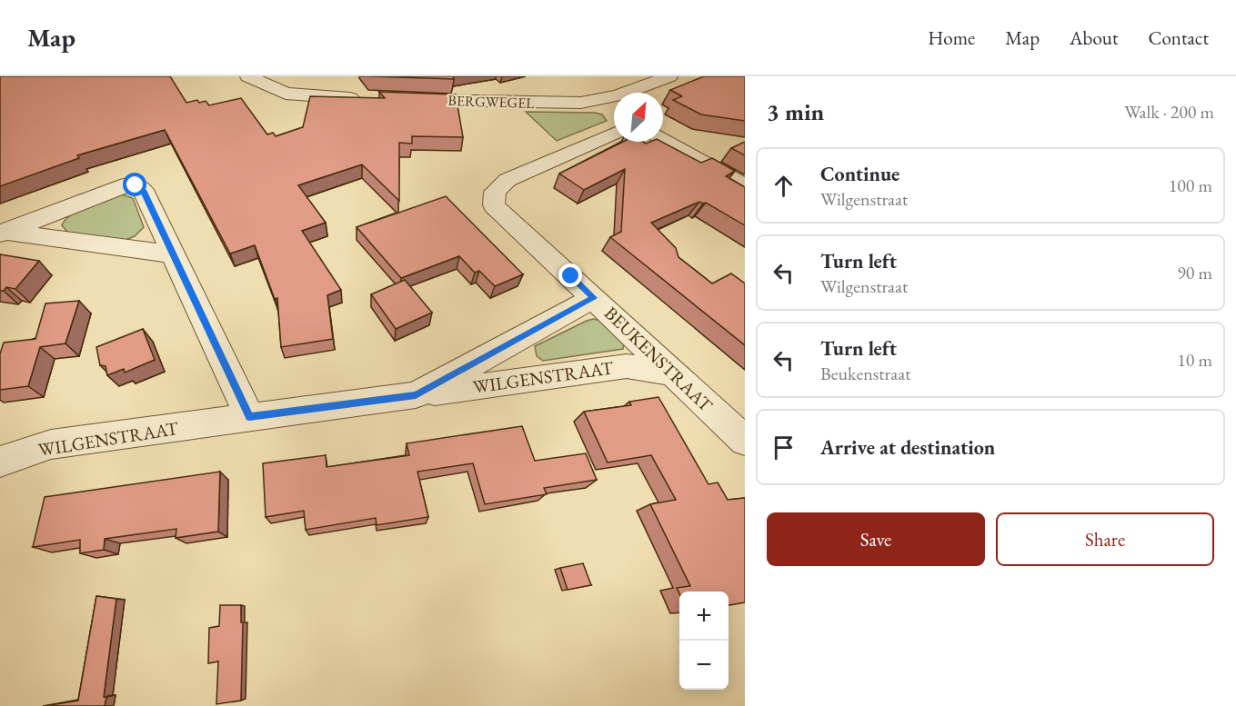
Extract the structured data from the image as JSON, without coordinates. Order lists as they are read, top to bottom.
{
  "streets": {
    "street": ["BERGWEGEL", "BEUKENSTRAAT", "WILGENSTRAAT"]
  },
  "crossings": [
    ["BEUKENSTRAAT", "WILGENSTRAAT"]
  ],
  "north": "top right",
  "page": {
    "header": "Map",
    "nav": [
      "Home",
      "Map",
      "About",
      "Contact"
    ],
    "heading": ["3 min", "Walk · 200 m"],
    "list": [
      ["Continue", "Wilgenstraat", "100 m"],
      ["Turn left", "Wilgenstraat", "90 m"],
      ["Turn left", "Beukenstraat", "10 m"],
      "Arrive at destination"
    ],
    "buttons": ["Save", "Share"],
    "map_buttons": ["+", "−"]
  }
}
